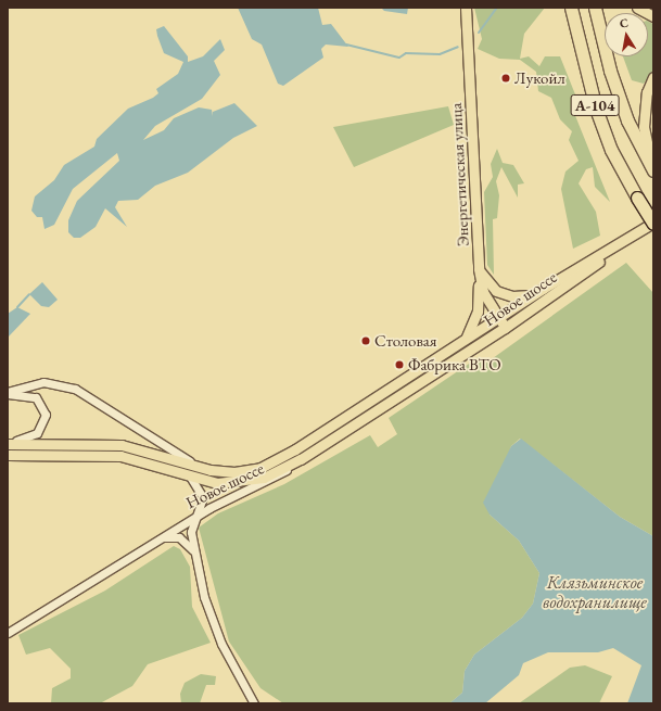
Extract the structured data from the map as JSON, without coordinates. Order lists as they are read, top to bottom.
{
  "streets": {
    "highway": ["А-104"],
    "main road": ["Энергетическая улица", "Новое шоссе"]
  },
  "crossings": [
    ["А-104", "Энергетическая улица"],
    ["А-104", "Новое шоссе"],
    ["Энергетическая улица", "Новое шоссе"]
  ],
  "water": ["Клязьминское водохранилище"],
  "places": ["Лукойл", "Столовая", "Фабрика ВТО"],
  "north": "top"
}
